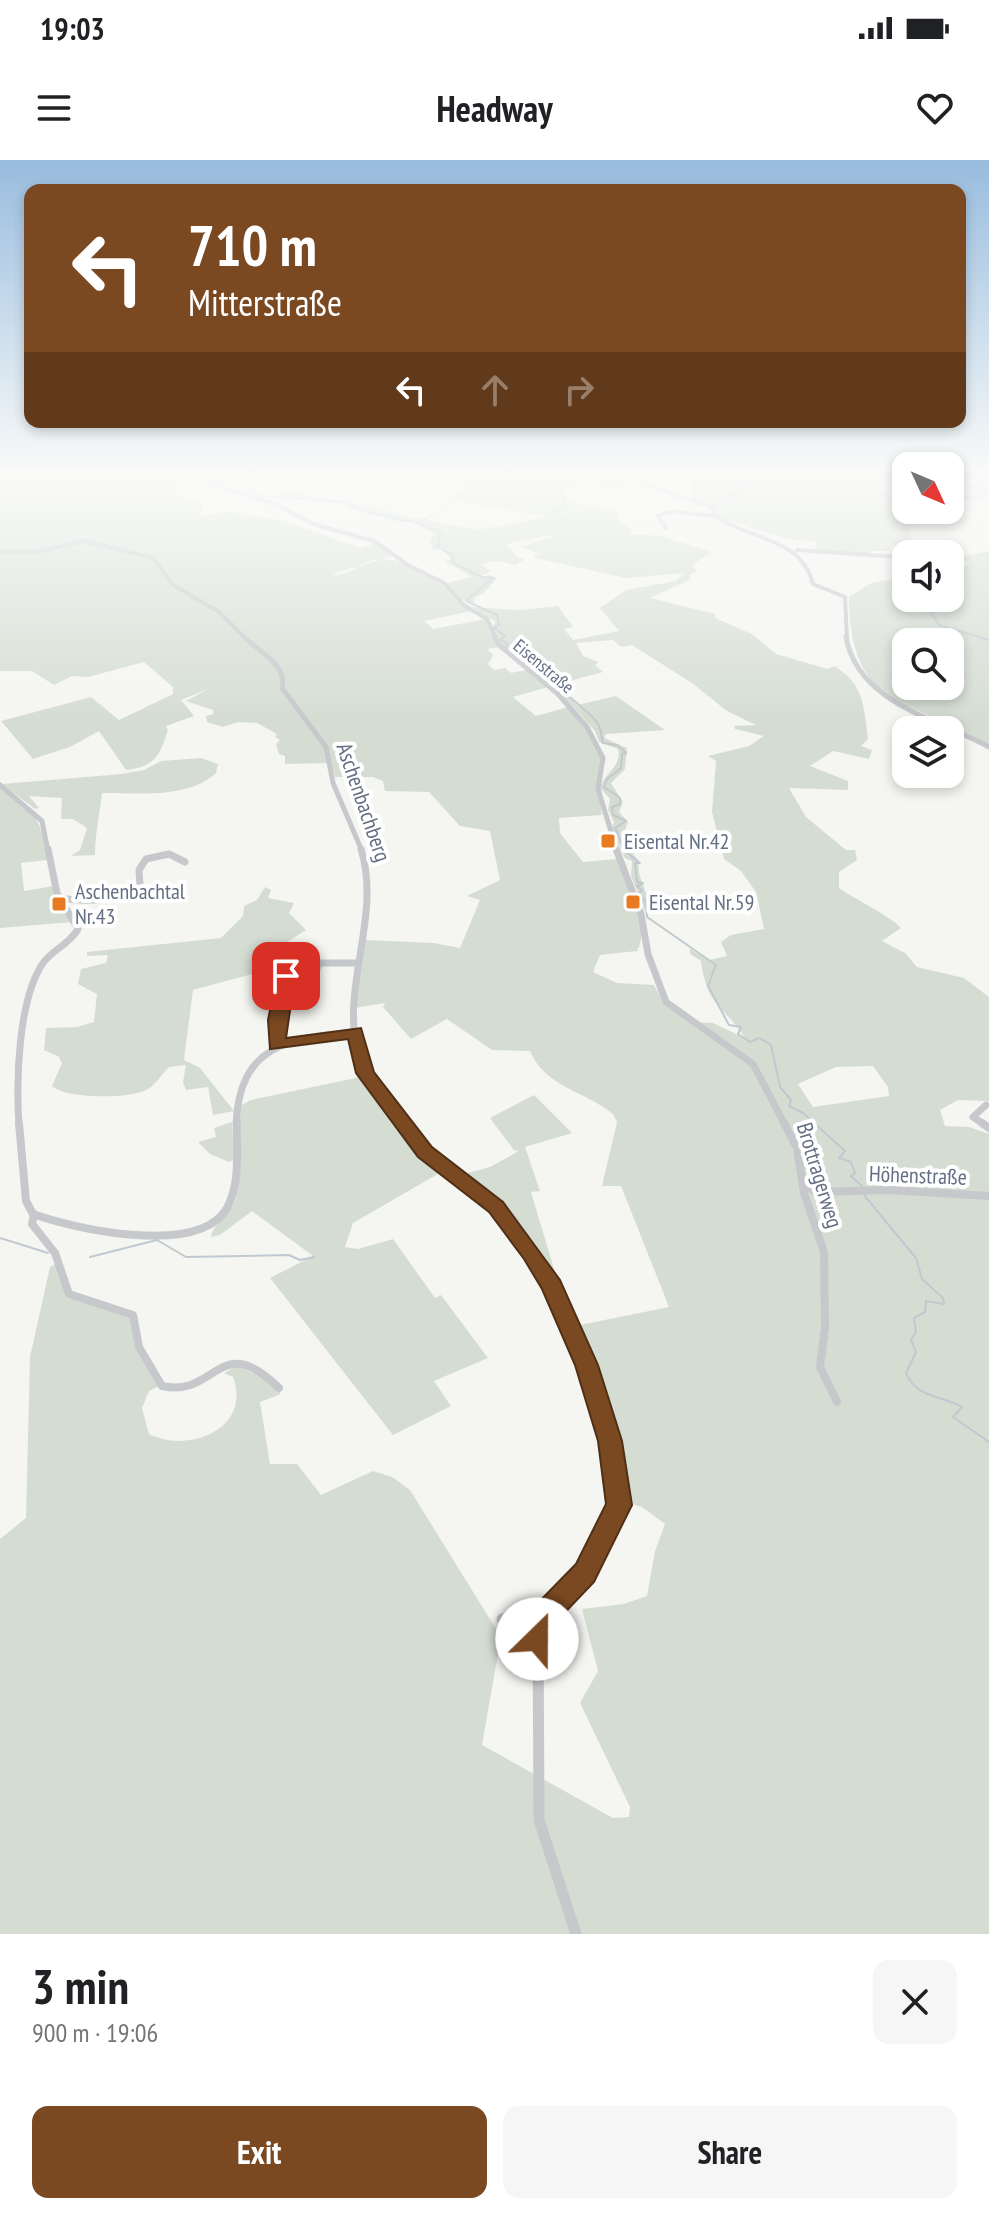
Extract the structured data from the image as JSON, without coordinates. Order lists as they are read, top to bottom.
{
  "streets": {
    "street": [
      "Eisenstraße",
      "Aschenbachberg",
      "Brottragerweg",
      "Höhenstraße"
    ]
  },
  "crossings": [
    ["Eisenstraße", "Brottragerweg"],
    ["Brottragerweg", "Höhenstraße"]
  ],
  "places": {
    "transit": ["Eisental Nr.42", "Eisental Nr.59", "Aschenbachtal Nr.43"]
  },
  "north": "bottom right",
  "page": {
    "status": "19:03",
    "header": "Headway",
    "turn": ["710 m", "Mitterstraße"],
    "heading": ["3 min", "900 m · 19:06"],
    "buttons": ["Exit", "Share"]
  }
}
